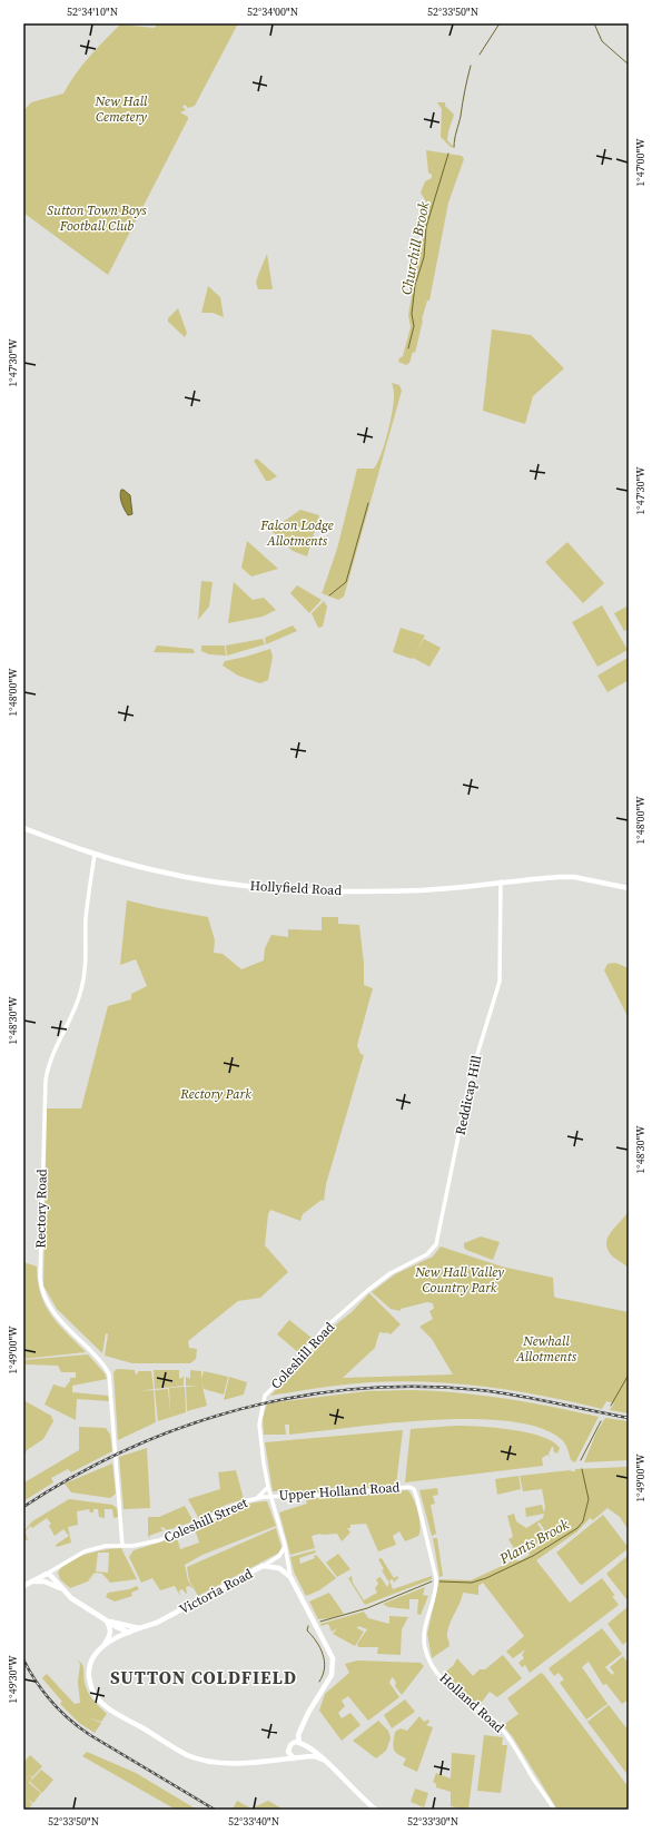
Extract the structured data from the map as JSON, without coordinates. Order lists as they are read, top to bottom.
{
  "streets": {
    "main road": ["Hollyfield Road", "Victoria Road"],
    "street": [
      "Reddicap Hill",
      "Rectory Road",
      "Coleshill Road",
      "Upper Holland Road",
      "Coleshill Street",
      "Holland Road"
    ]
  },
  "crossings": [
    ["Hollyfield Road", "Reddicap Hill"],
    ["Hollyfield Road", "Rectory Road"],
    ["Reddicap Hill", "Coleshill Road"],
    ["Rectory Road", "Coleshill Street"],
    ["Coleshill Road", "Upper Holland Road"],
    ["Coleshill Road", "Coleshill Street"],
    ["Upper Holland Road", "Coleshill Street"],
    ["Upper Holland Road", "Holland Road"]
  ],
  "districts": ["SUTTON COLDFIELD"],
  "water": ["Churchill Brook", "Plants Brook"],
  "parks": [
    "New Hall Cemetery",
    "Sutton Town Boys Football Club",
    "Falcon Lodge Allotments",
    "Rectory Park",
    "New Hall Valley Country Park",
    "Newhall Allotments"
  ],
  "coordinates": [
    "52°34'10\"N",
    "52°34'00\"N",
    "52°33'50\"N",
    "1°47'00\"W",
    "1°47'30\"W",
    "1°48'00\"W",
    "1°48'30\"W",
    "1°49'00\"W",
    "1°49'30\"W",
    "52°33'40\"N",
    "52°33'30\"N"
  ]
}
